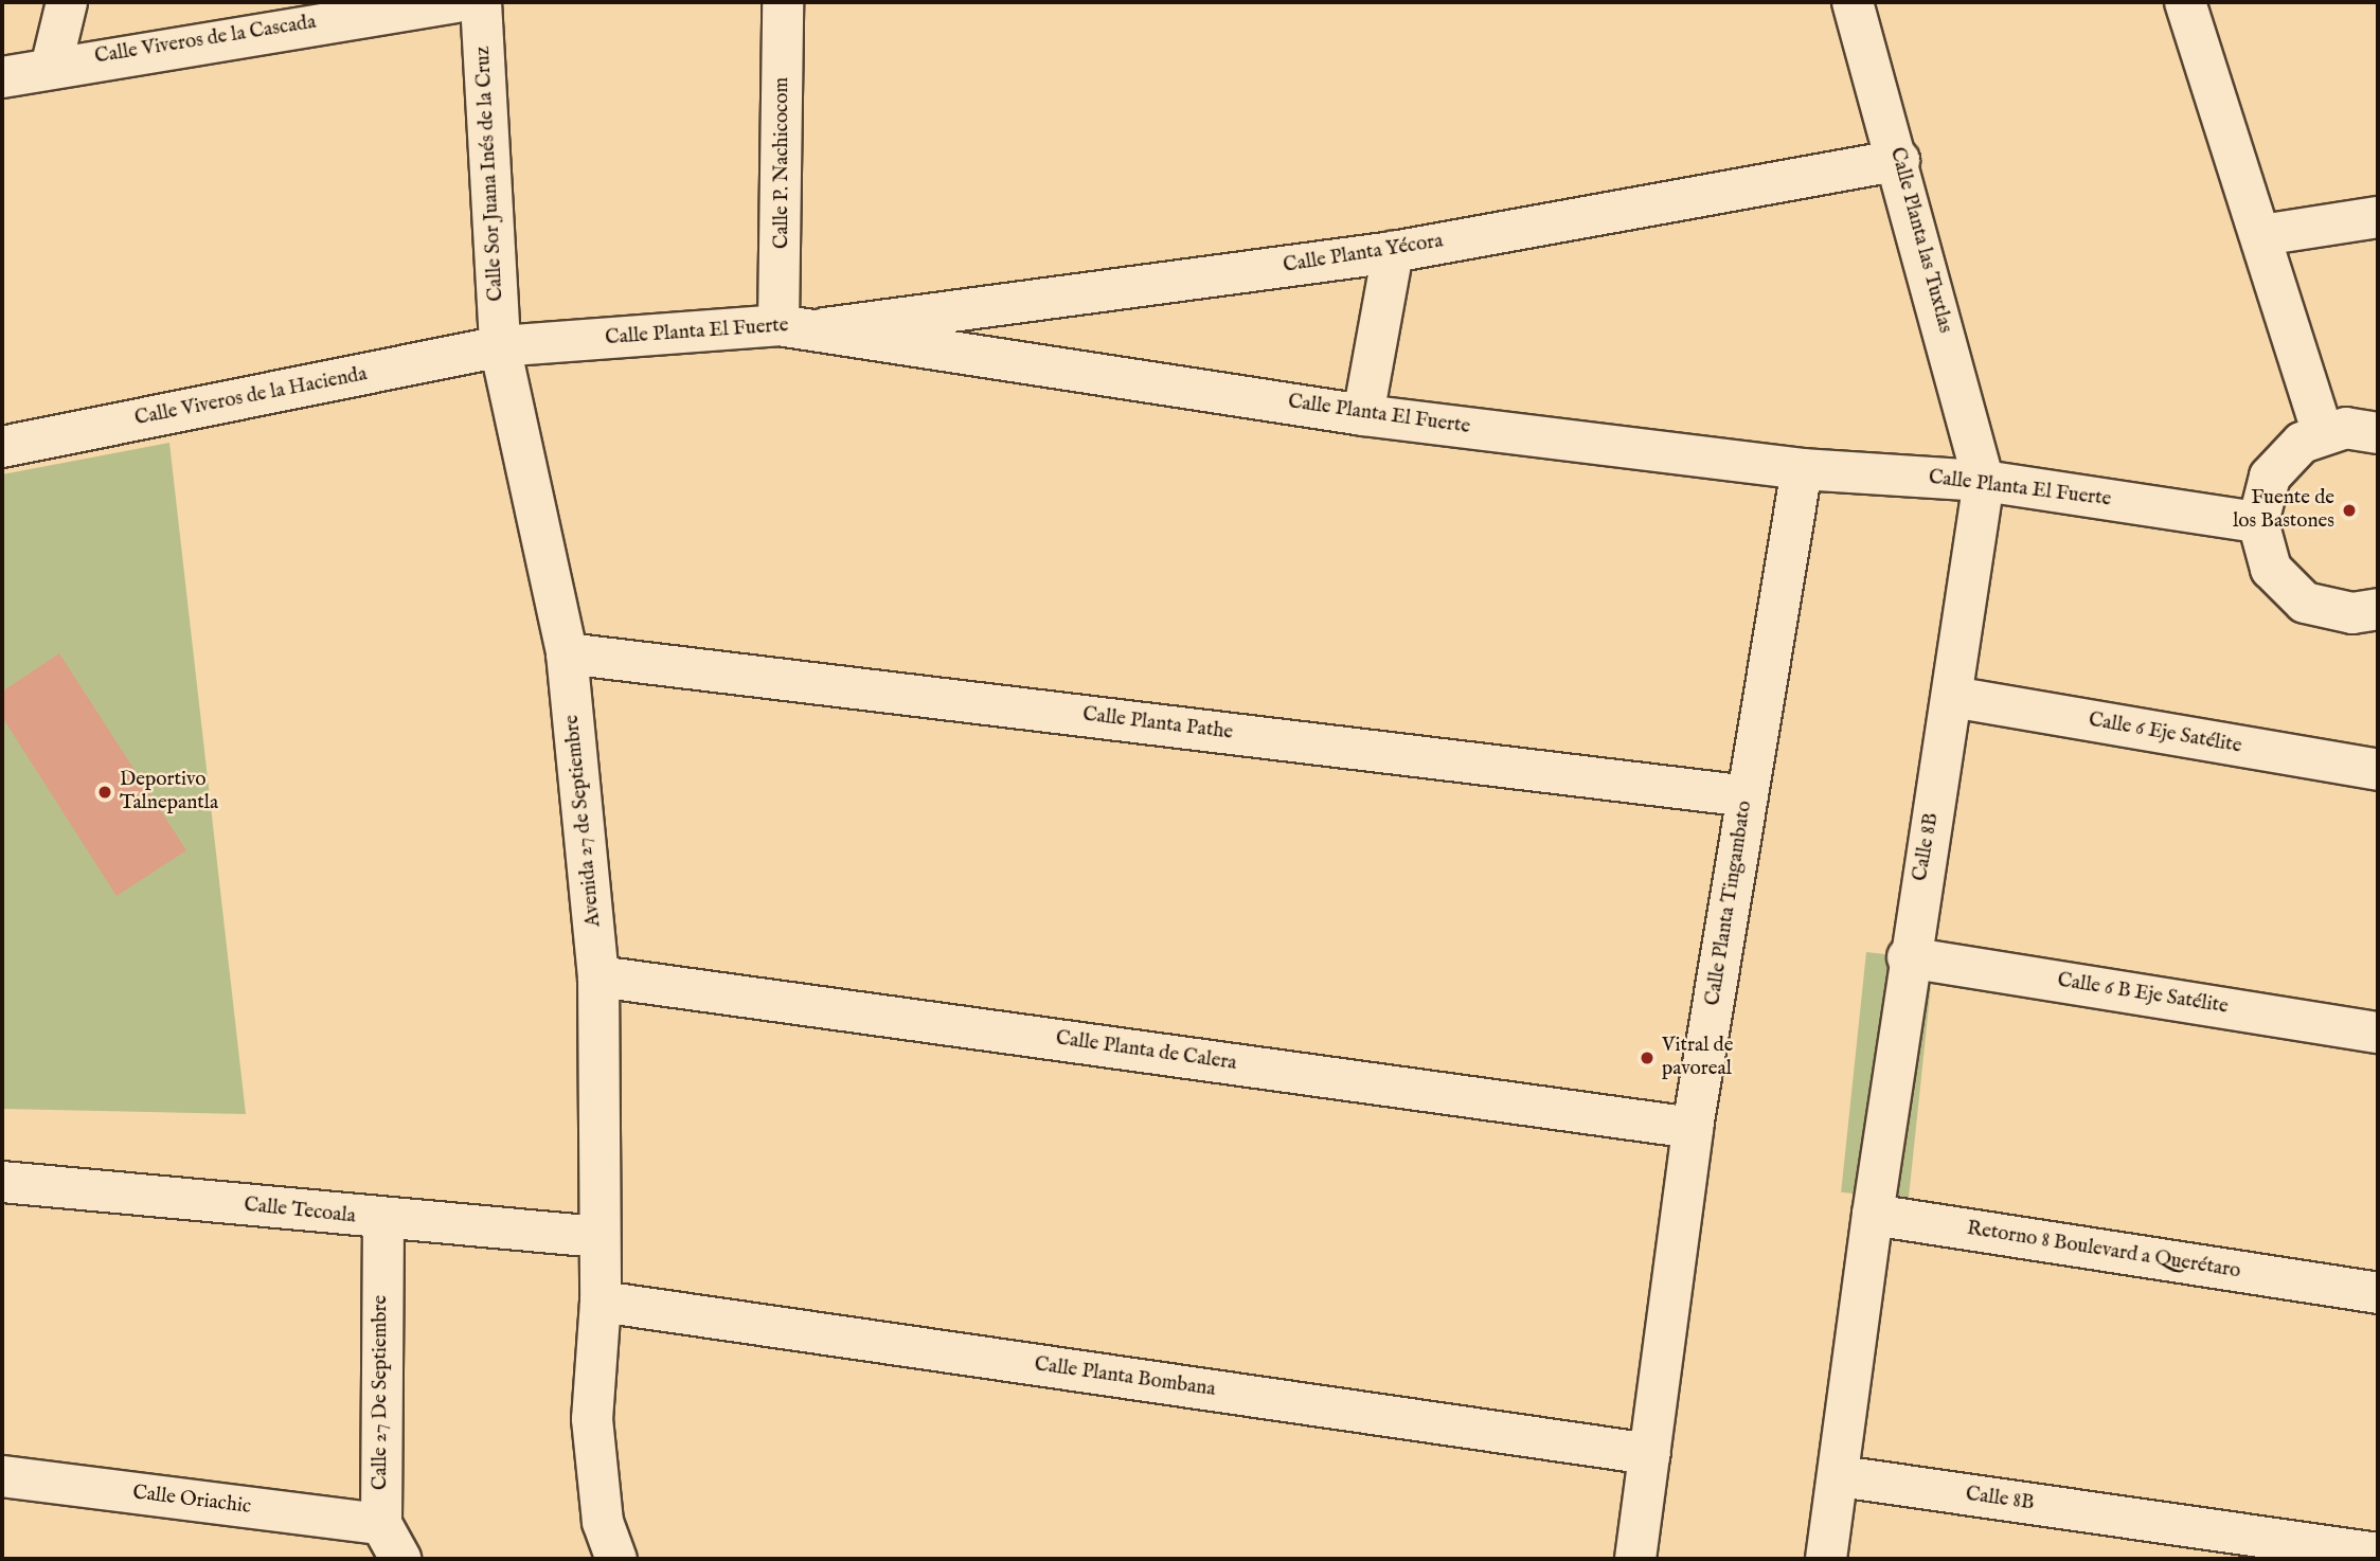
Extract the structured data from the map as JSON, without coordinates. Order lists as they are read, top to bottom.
{
  "streets": {
    "street": [
      "Calle Viveros de la Cascada",
      "Calle P. Nachicocom",
      "Calle Sor Juana Inés de la Cruz",
      "Calle Planta las Tuxtlas",
      "Calle Planta Yécora",
      "Calle Planta El Fuerte",
      "Calle Viveros de la Hacienda",
      "Calle Planta Pathe",
      "Calle 6 Eje Satélite",
      "Avenida 27 de Septiembre",
      "Calle 8B",
      "Calle Planta Tingambato",
      "Calle 6 B Eje Satélite",
      "Calle Planta de Calera",
      "Calle Tecoala",
      "Retorno 8 Boulevard a Querétaro",
      "Calle Planta Bombana",
      "Calle 27 De Septiembre",
      "Calle Oriachic"
    ]
  },
  "crossings": [
    ["Calle P. Nachicocom", "Calle Planta El Fuerte"],
    ["Calle Sor Juana Inés de la Cruz", "Calle Planta El Fuerte"],
    ["Calle Sor Juana Inés de la Cruz", "Calle Viveros de la Hacienda"],
    ["Calle Sor Juana Inés de la Cruz", "Avenida 27 de Septiembre"],
    ["Calle Planta las Tuxtlas", "Calle Planta Yécora"],
    ["Calle Planta las Tuxtlas", "Calle Planta El Fuerte"],
    ["Calle Planta las Tuxtlas", "Calle 8B"],
    ["Calle Planta Yécora", "Calle Planta El Fuerte"],
    ["Calle Planta El Fuerte", "Calle Viveros de la Hacienda"],
    ["Calle Planta El Fuerte", "Avenida 27 de Septiembre"],
    ["Calle Planta El Fuerte", "Calle 8B"],
    ["Calle Planta El Fuerte", "Calle Planta Tingambato"],
    ["Calle Viveros de la Hacienda", "Avenida 27 de Septiembre"],
    ["Calle Planta Pathe", "Avenida 27 de Septiembre"],
    ["Calle Planta Pathe", "Calle Planta Tingambato"],
    ["Calle 6 Eje Satélite", "Calle 8B"],
    ["Avenida 27 de Septiembre", "Calle Planta de Calera"],
    ["Avenida 27 de Septiembre", "Calle Tecoala"],
    ["Avenida 27 de Septiembre", "Calle Planta Bombana"],
    ["Calle 8B", "Calle 6 B Eje Satélite"],
    ["Calle 8B", "Retorno 8 Boulevard a Querétaro"],
    ["Calle Planta Tingambato", "Calle Planta de Calera"],
    ["Calle Planta Tingambato", "Calle Planta Bombana"],
    ["Calle Tecoala", "Calle 27 De Septiembre"],
    ["Calle 27 De Septiembre", "Calle Oriachic"]
  ],
  "places": ["Fuente de los Bastones", "Deportivo Talnepantla", "Vitral de pavoreal"]
}
